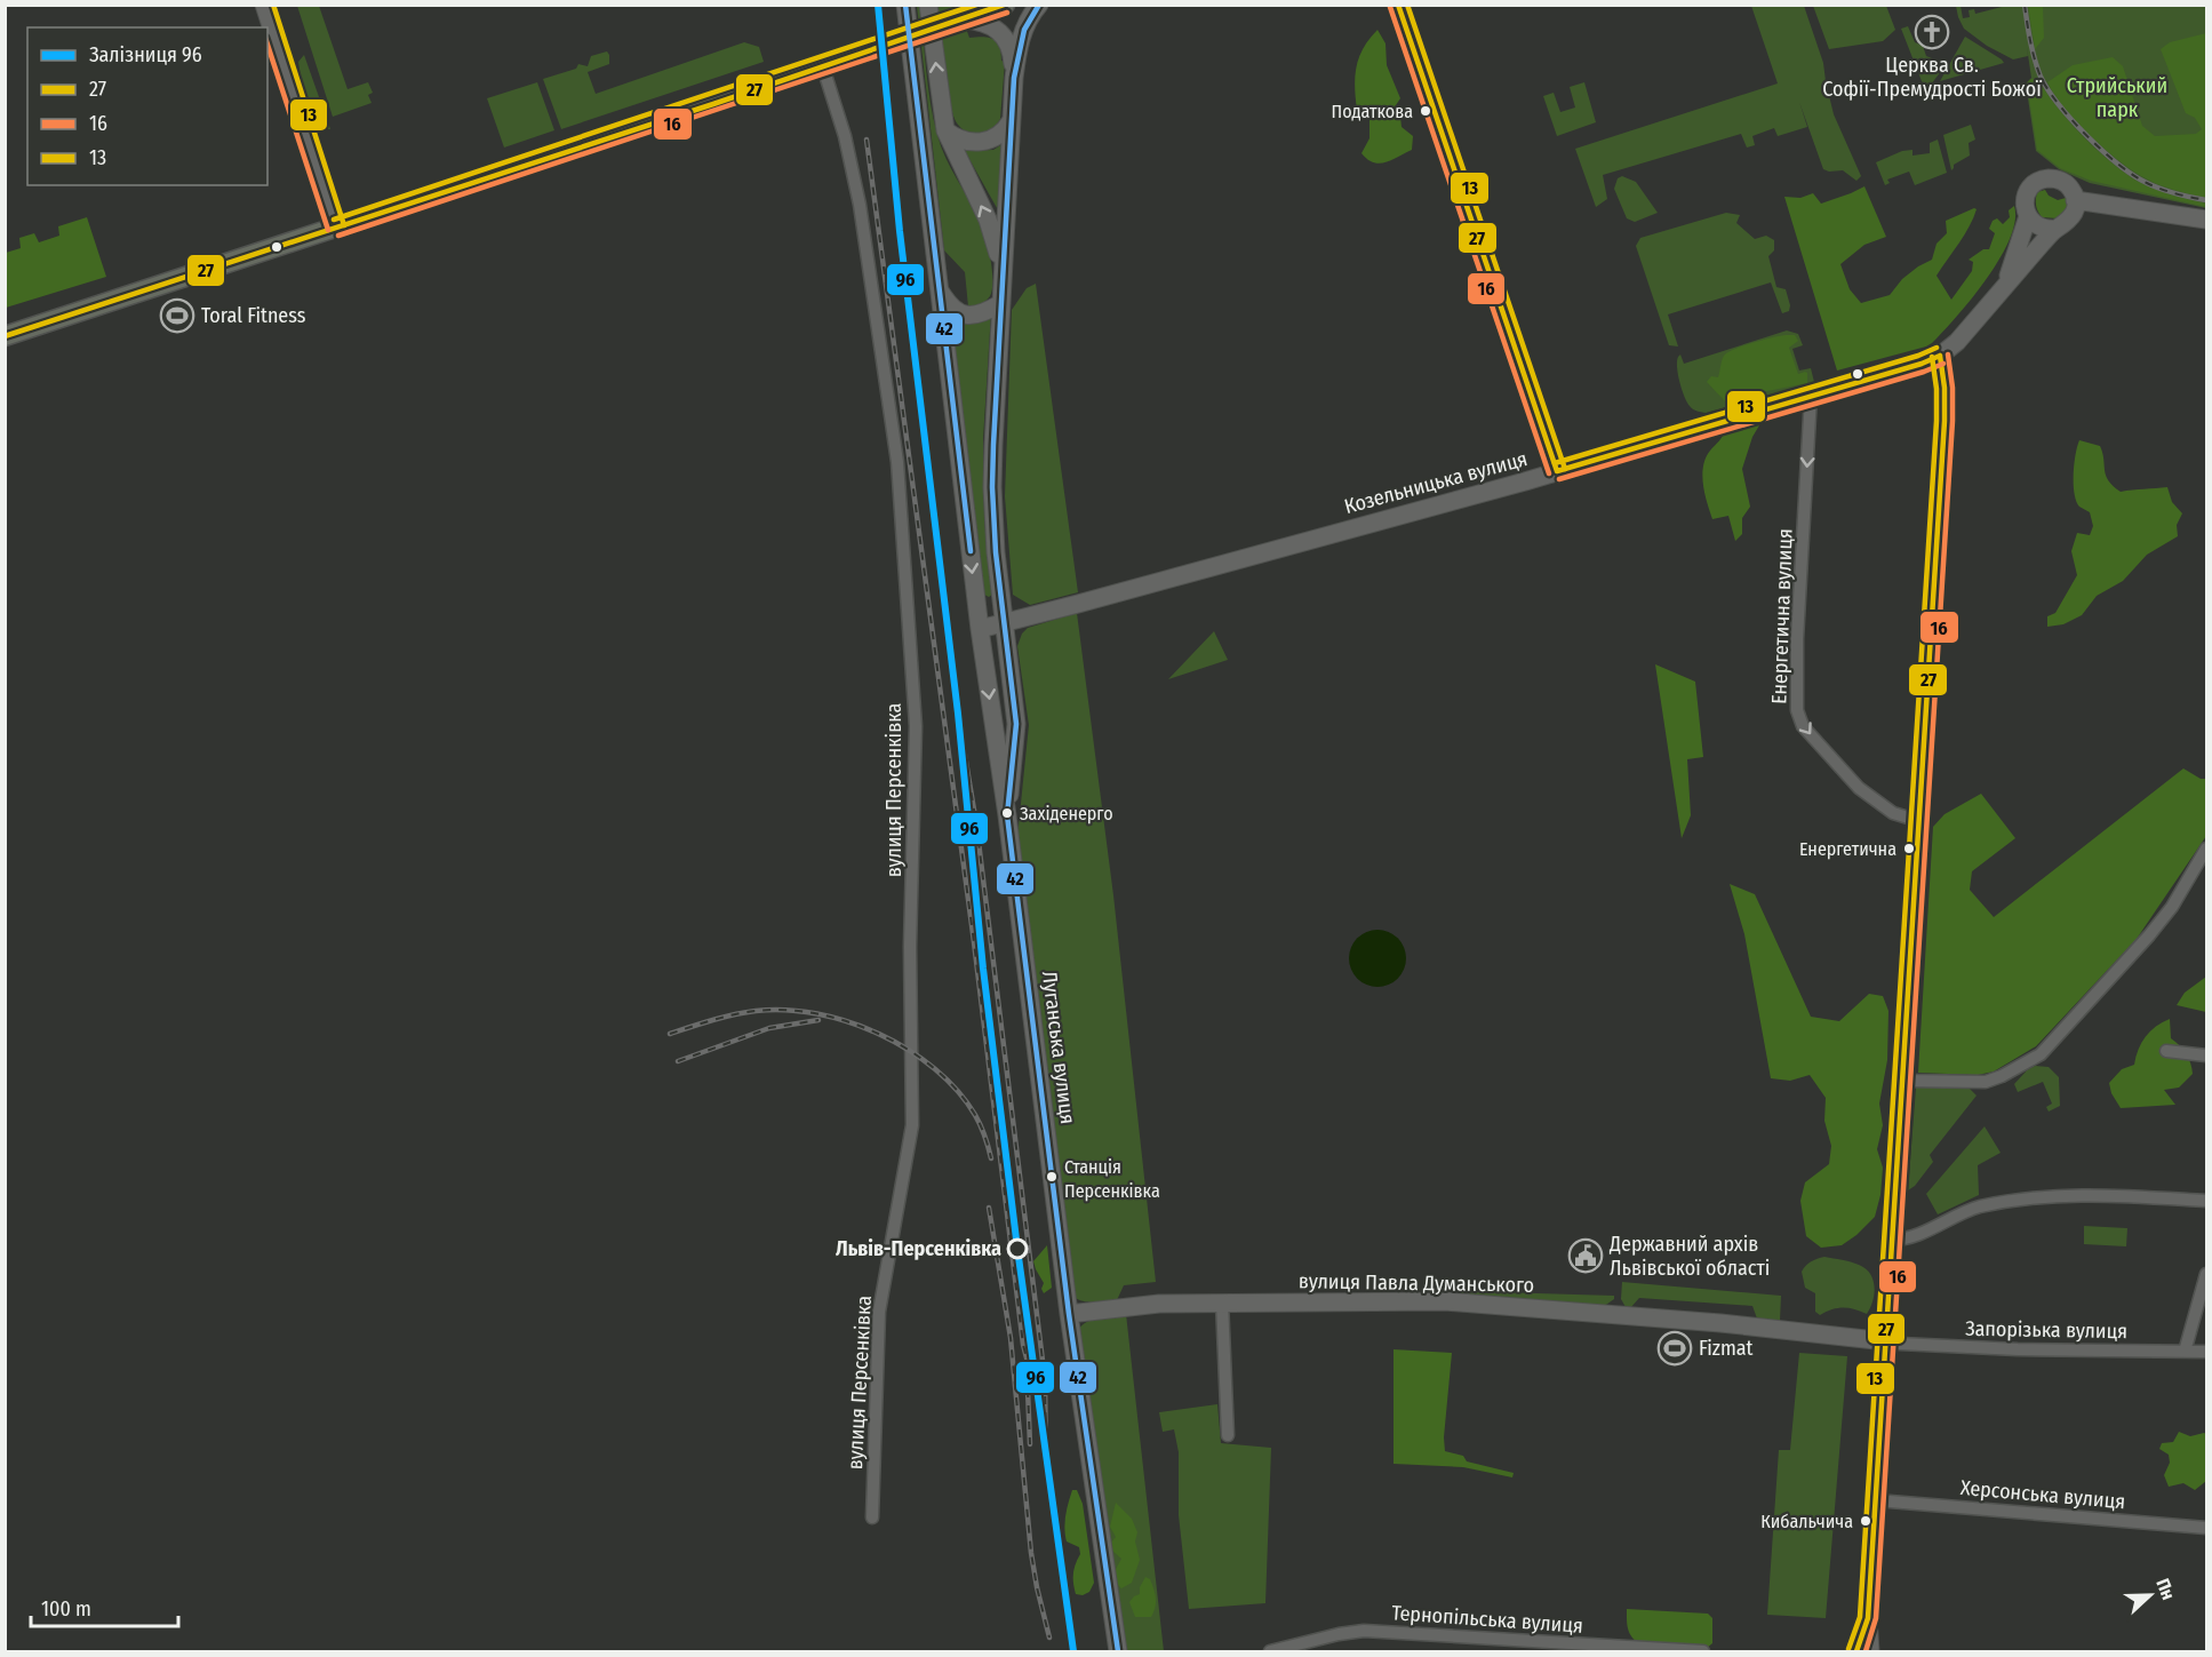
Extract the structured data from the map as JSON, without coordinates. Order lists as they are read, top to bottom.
{
  "streets": {
    "main road": ["Козельницька вулиця", "Луганська вулиця", "вулиця Павла Думанського"],
    "street": [
      "Енергетична вулиця",
      "вулиця Персенківка",
      "Запорізька вулиця",
      "Херсонська вулиця",
      "Тернопільська вулиця"
    ]
  },
  "crossings": [
    ["Козельницька вулиця", "Енергетична вулиця"],
    ["Козельницька вулиця", "Луганська вулиця"],
    ["Луганська вулиця", "вулиця Павла Думанського"],
    ["вулиця Павла Думанського", "Запорізька вулиця"]
  ],
  "one_way": ["Енергетична вулиця"],
  "parks": ["Стрийський парк"],
  "places": {
    "church": ["Церква Св. Софії-Премудрості Божої"],
    "other": [
      "Податкова",
      "Західенерго",
      "Енергетична",
      "Станція Персенківка",
      "Львів-Персенківка",
      "Кибальчича"
    ],
    "sports": ["Toral Fitness", "Fizmat"],
    "public building": ["Державний архів Львівської області"]
  },
  "lines": [
    "rail line 96",
    "transit line 27",
    "transit line 13",
    "transit line 42",
    "transit line 16"
  ],
  "legend": [
    "Залізниця 96",
    "27",
    "16",
    "13"
  ],
  "scale_bar": "100 m",
  "north": "right"
}
